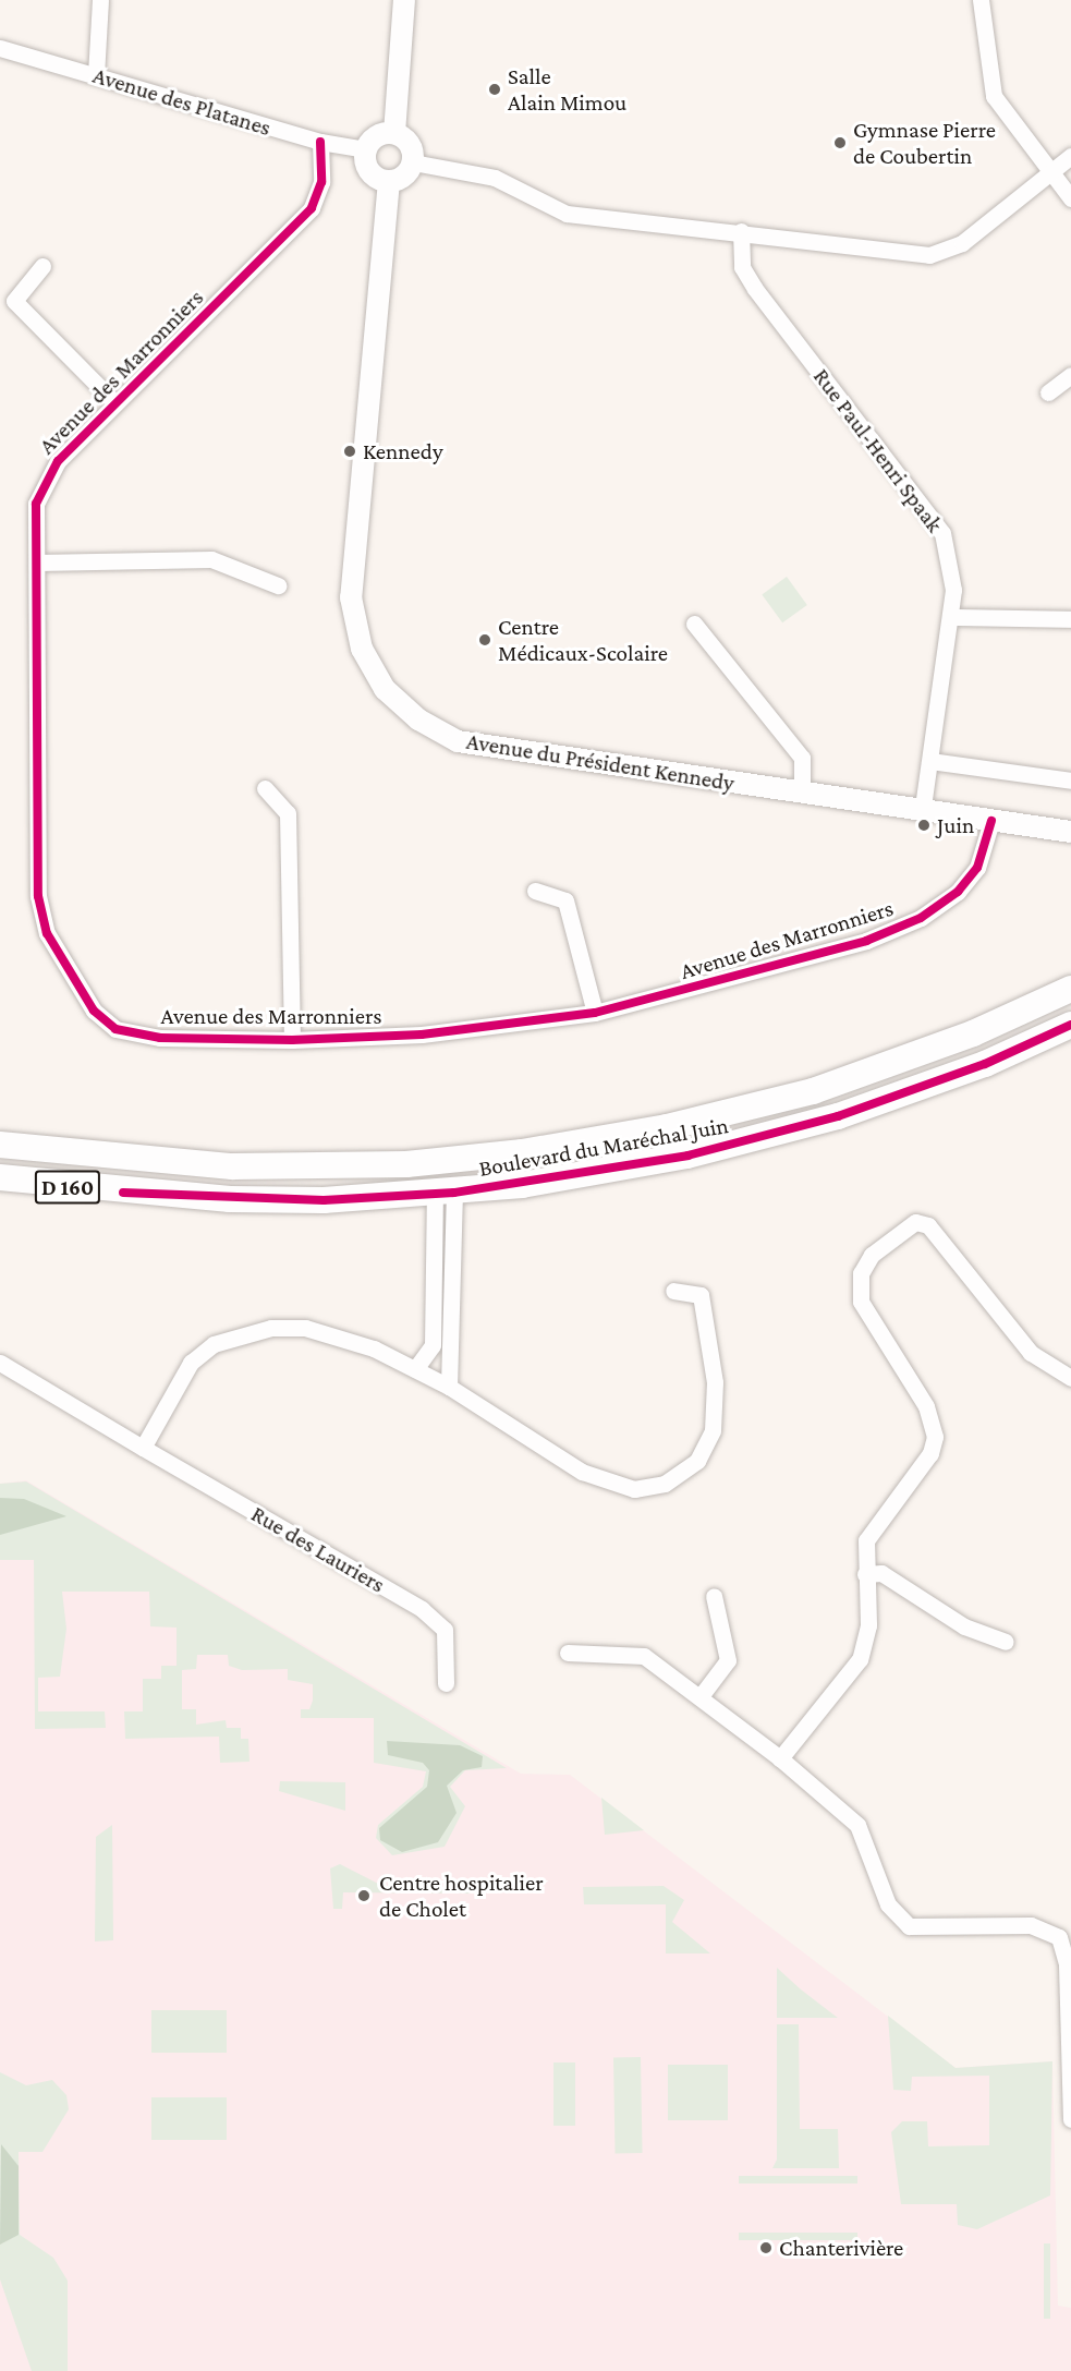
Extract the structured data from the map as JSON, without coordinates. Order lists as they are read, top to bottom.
{
  "streets": {
    "main road": ["Boulevard du Maréchal Juin", "D 160"],
    "street": [
      "Avenue des Platanes",
      "Avenue des Marronniers",
      "Rue Paul-Henri Spaak",
      "Avenue du Président Kennedy",
      "Rue des Lauriers"
    ]
  },
  "crossings": [
    ["Avenue des Platanes", "Avenue des Marronniers"],
    ["Avenue des Platanes", "Avenue du Président Kennedy"],
    ["Avenue des Marronniers", "Avenue du Président Kennedy"],
    ["Rue Paul-Henri Spaak", "Avenue du Président Kennedy"]
  ],
  "places": [
    "Salle Alain Mimou",
    "Gymnase Pierre de Coubertin",
    "Kennedy",
    "Centre Médicaux-Scolaire",
    "Juin",
    "Centre hospitalier de Cholet",
    "Chanterivière"
  ]
}
